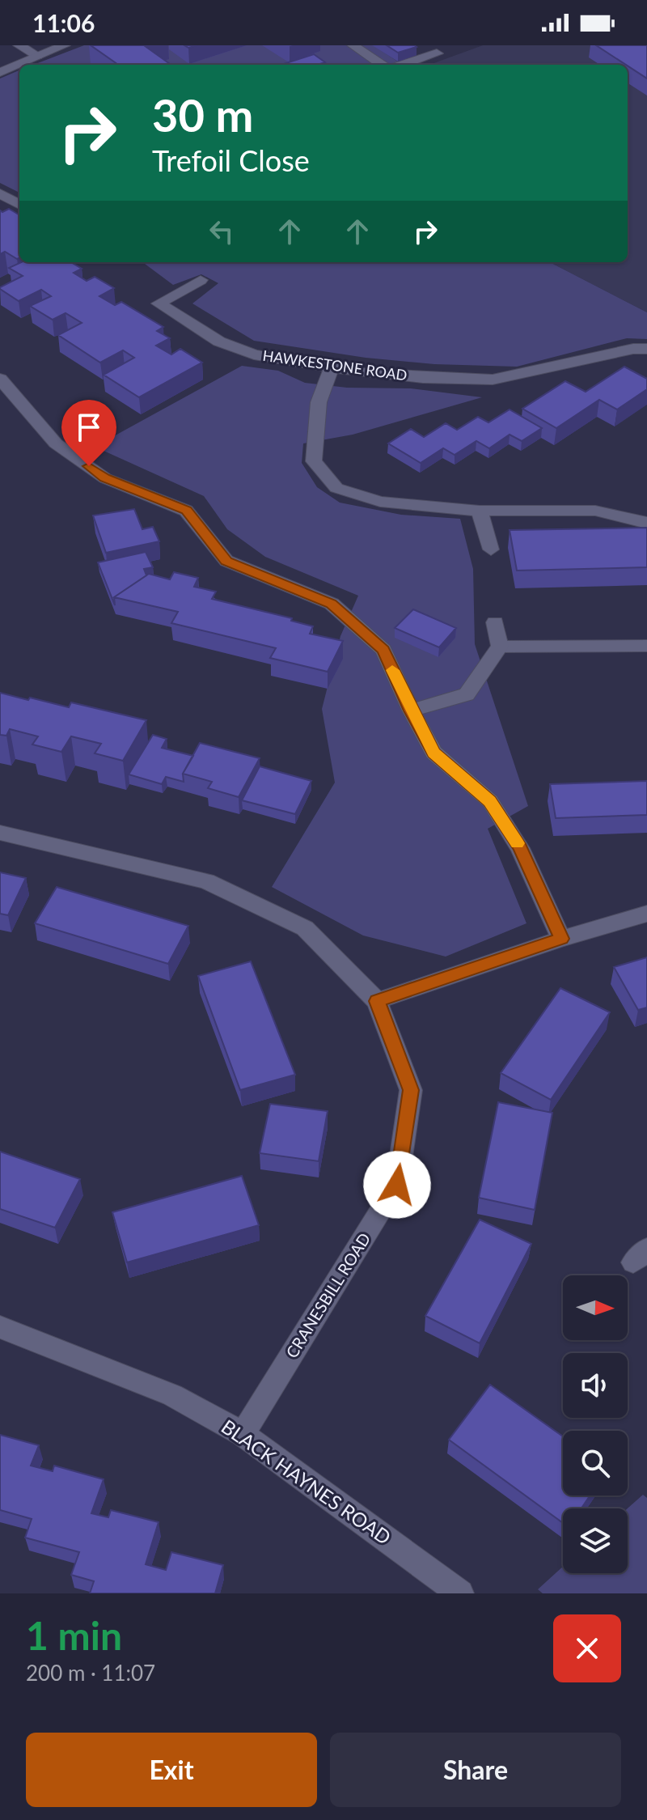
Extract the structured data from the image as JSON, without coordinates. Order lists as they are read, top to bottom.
{
  "streets": {
    "street": ["HAWKESTONE ROAD", "CRANESBILL ROAD", "BLACK HAYNES ROAD"]
  },
  "crossings": [
    ["CRANESBILL ROAD", "BLACK HAYNES ROAD"]
  ],
  "north": "right",
  "page": {
    "status": "11:06",
    "turn": ["30 m", "Trefoil Close"],
    "heading": ["1 min", "200 m · 11:07"],
    "buttons": ["Exit", "Share"]
  }
}
